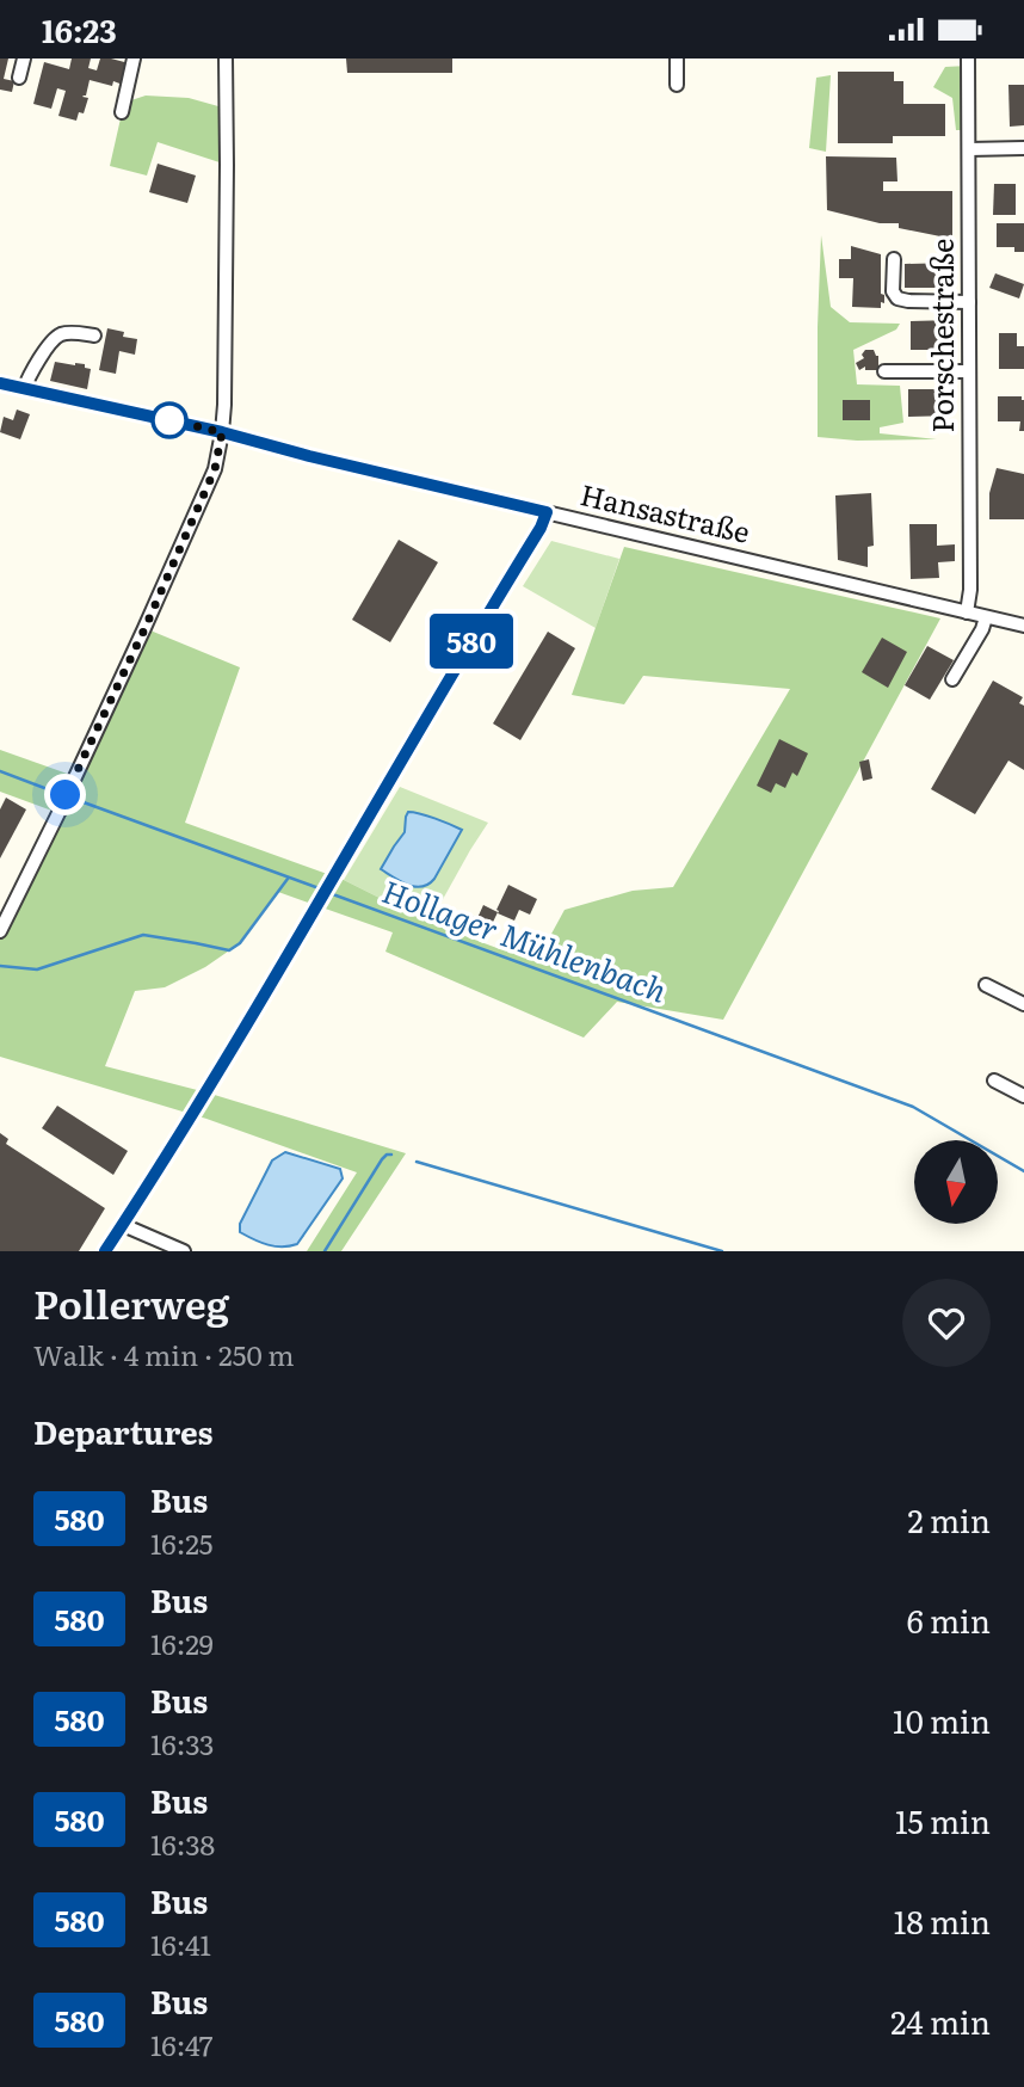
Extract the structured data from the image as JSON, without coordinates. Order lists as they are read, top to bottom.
{
  "streets": {
    "street": ["Porschestraße", "Hansastraße"]
  },
  "crossings": [
    ["Porschestraße", "Hansastraße"]
  ],
  "water": ["Hollager Mühlenbach"],
  "lines": ["bus line 580"],
  "north": "bottom",
  "page": {
    "status": "16:23",
    "on_map": "580",
    "heading": [
      ["Pollerweg", "Walk · 4 min · 250 m"],
      "Departures"
    ],
    "list": [
      {
        "mark": "580",
        "name": "Bus",
        "note": "16:25",
        "value": "2 min"
      },
      {
        "mark": "580",
        "name": "Bus",
        "note": "16:29",
        "value": "6 min"
      },
      {
        "mark": "580",
        "name": "Bus",
        "note": "16:33",
        "value": "10 min"
      },
      {
        "mark": "580",
        "name": "Bus",
        "note": "16:38",
        "value": "15 min"
      },
      {
        "mark": "580",
        "name": "Bus",
        "note": "16:41",
        "value": "18 min"
      },
      {
        "mark": "580",
        "name": "Bus",
        "note": "16:47",
        "value": "24 min"
      }
    ]
  }
}
